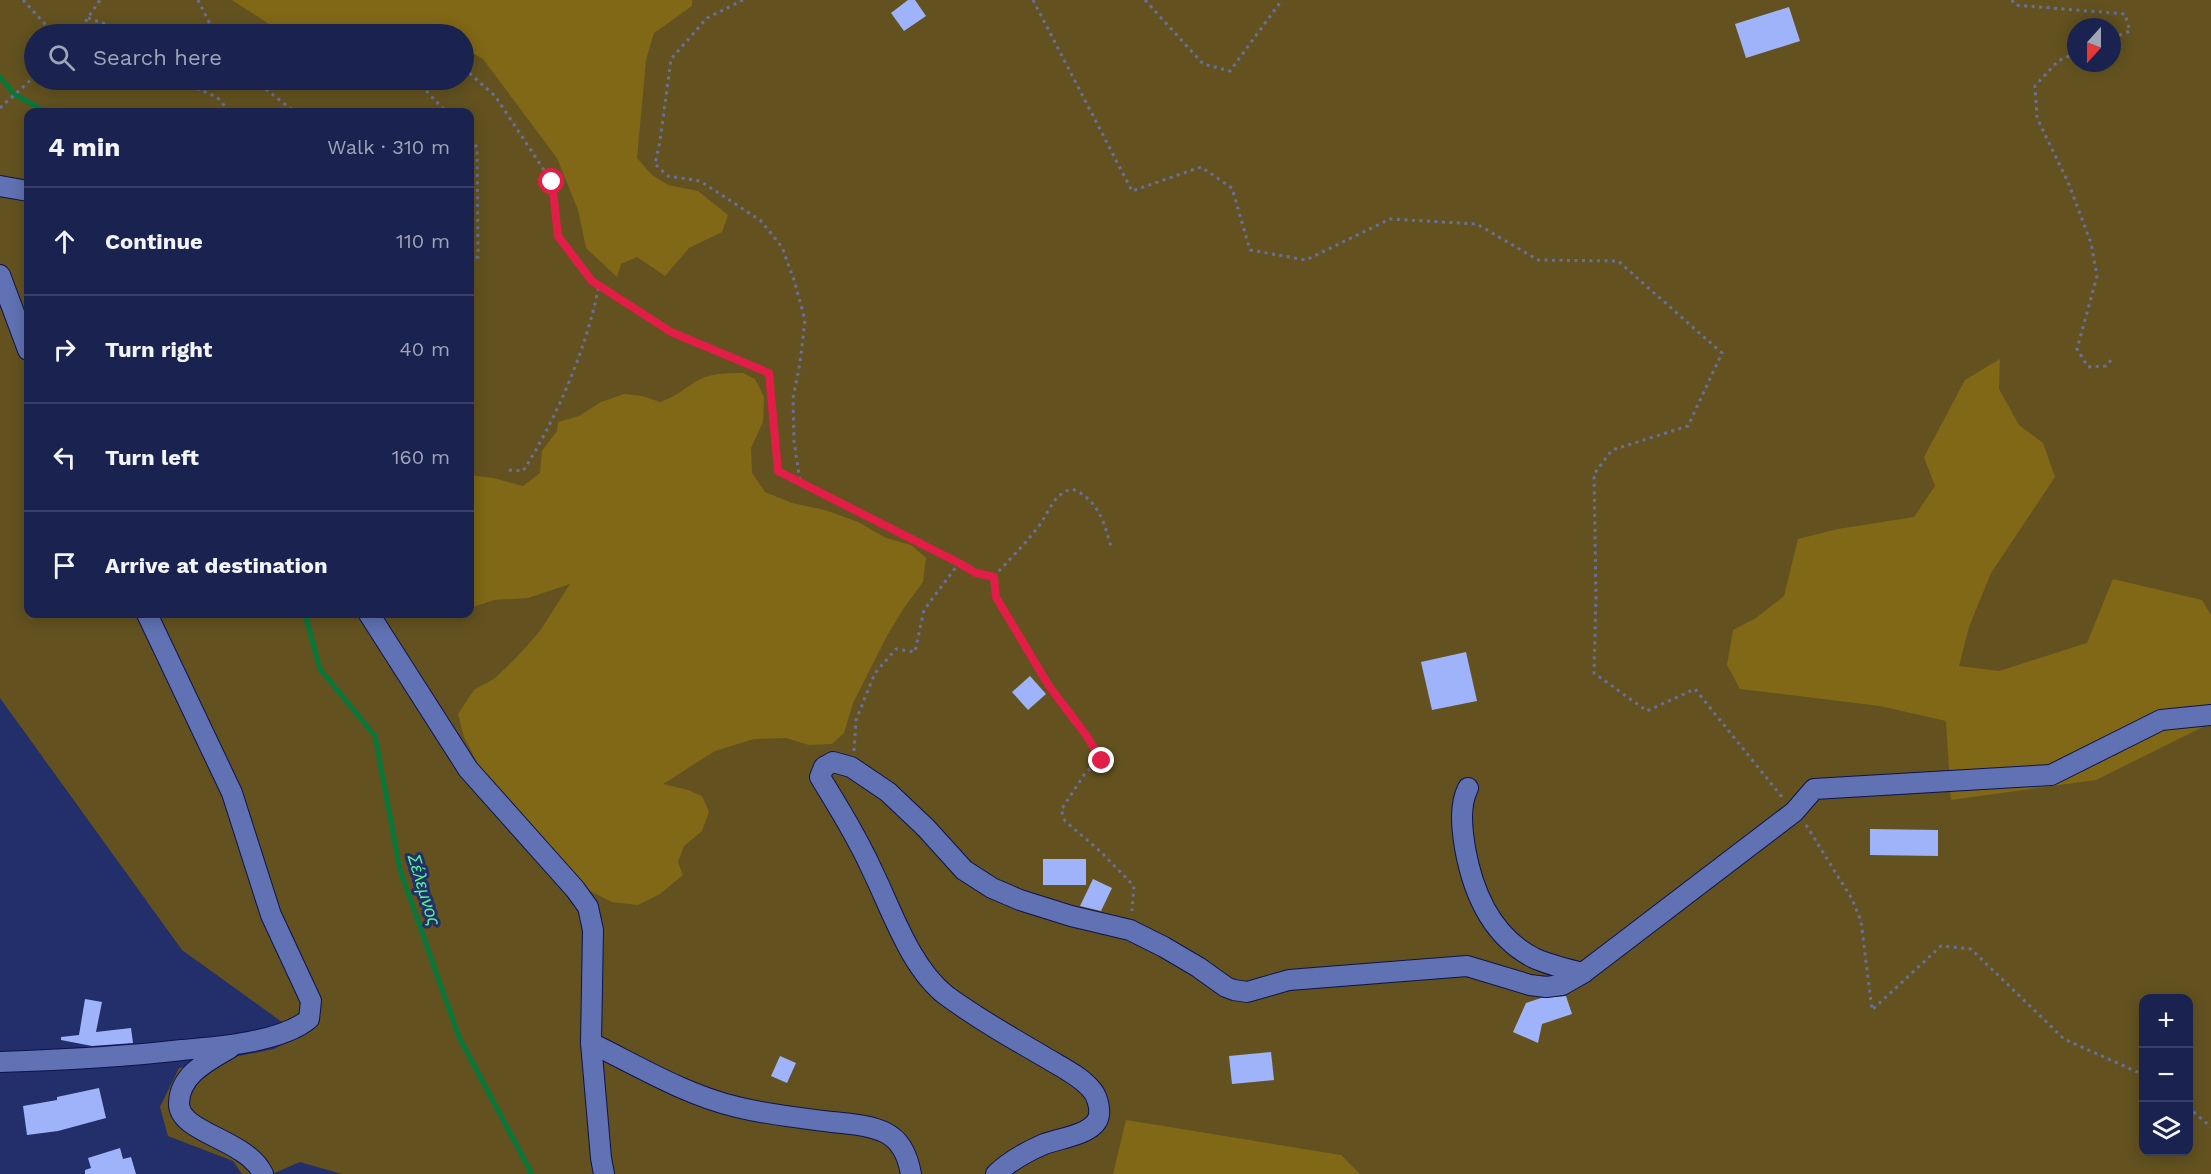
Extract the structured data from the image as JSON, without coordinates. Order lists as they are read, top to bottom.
{
  "water": ["Σέλεμνος"],
  "north": "bottom",
  "page": {
    "search": "Search here",
    "heading": ["4 min", "Walk · 310 m"],
    "list": [
      ["Continue", "110 m"],
      ["Turn right", "40 m"],
      ["Turn left", "160 m"],
      "Arrive at destination"
    ],
    "map_buttons": ["+", "−"]
  }
}
